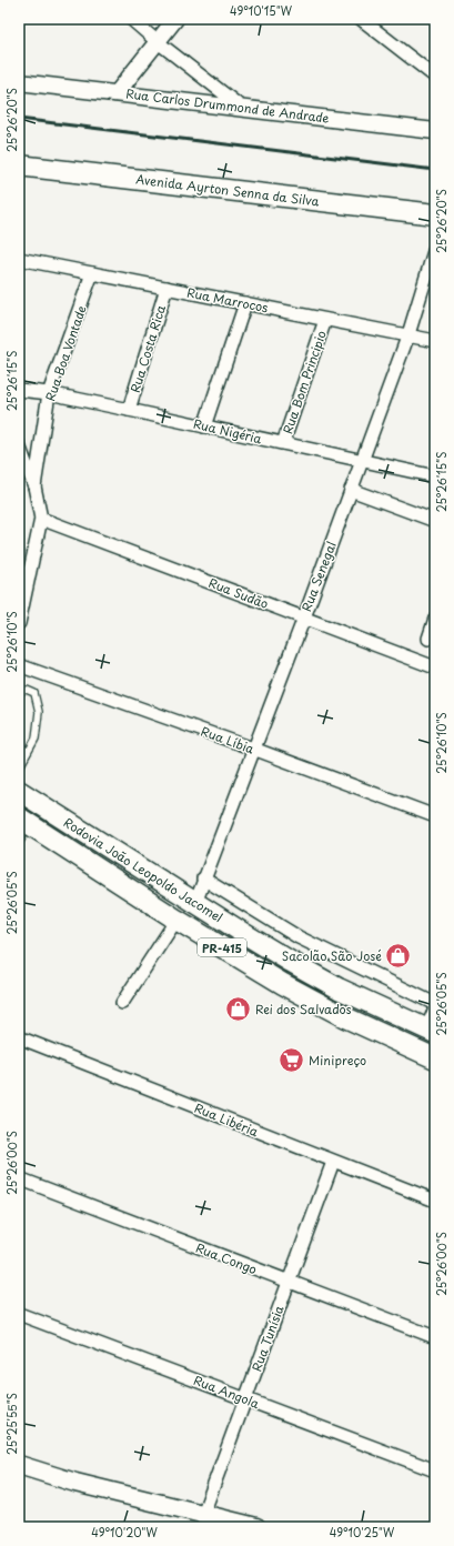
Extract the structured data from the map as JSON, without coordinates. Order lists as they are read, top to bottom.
{
  "streets": {
    "main road": ["Avenida Ayrton Senna da Silva", "Rodovia João Leopoldo Jacomel", "PR-415"],
    "street": [
      "Rua Carlos Drummond de Andrade",
      "Rua Marrocos",
      "Rua Costa Rica",
      "Rua Boa Vontade",
      "Rua Bom Principio",
      "Rua Nigéria",
      "Rua Senegal",
      "Rua Sudão",
      "Rua Líbia",
      "Rua Libéria",
      "Rua Congo",
      "Rua Tunísia",
      "Rua Angola"
    ]
  },
  "crossings": [
    ["Rua Marrocos", "Rua Costa Rica"],
    ["Rua Marrocos", "Rua Boa Vontade"],
    ["Rua Marrocos", "Rua Bom Principio"],
    ["Rua Marrocos", "Rua Senegal"],
    ["Rua Costa Rica", "Rua Nigéria"],
    ["Rua Boa Vontade", "Rua Nigéria"],
    ["Rua Bom Principio", "Rua Nigéria"],
    ["Rua Nigéria", "Rua Senegal"],
    ["Rua Senegal", "Rua Sudão"],
    ["Rua Senegal", "Rua Líbia"],
    ["Rua Senegal", "Rodovia João Leopoldo Jacomel"],
    ["Rua Libéria", "Rua Tunísia"],
    ["Rua Congo", "Rua Tunísia"],
    ["Rua Tunísia", "Rua Angola"]
  ],
  "places": {
    "shop": ["Sacolão São José", "Rei dos Salvados"],
    "supermarket": ["Minipreço"]
  },
  "coordinates": [
    "49°10'15\"W",
    "25°26'20\"S",
    "25°26'15\"S",
    "25°26'10\"S",
    "25°26'05\"S",
    "25°26'00\"S",
    "25°25'55\"S",
    "49°10'20\"W",
    "49°10'25\"W"
  ]
}
